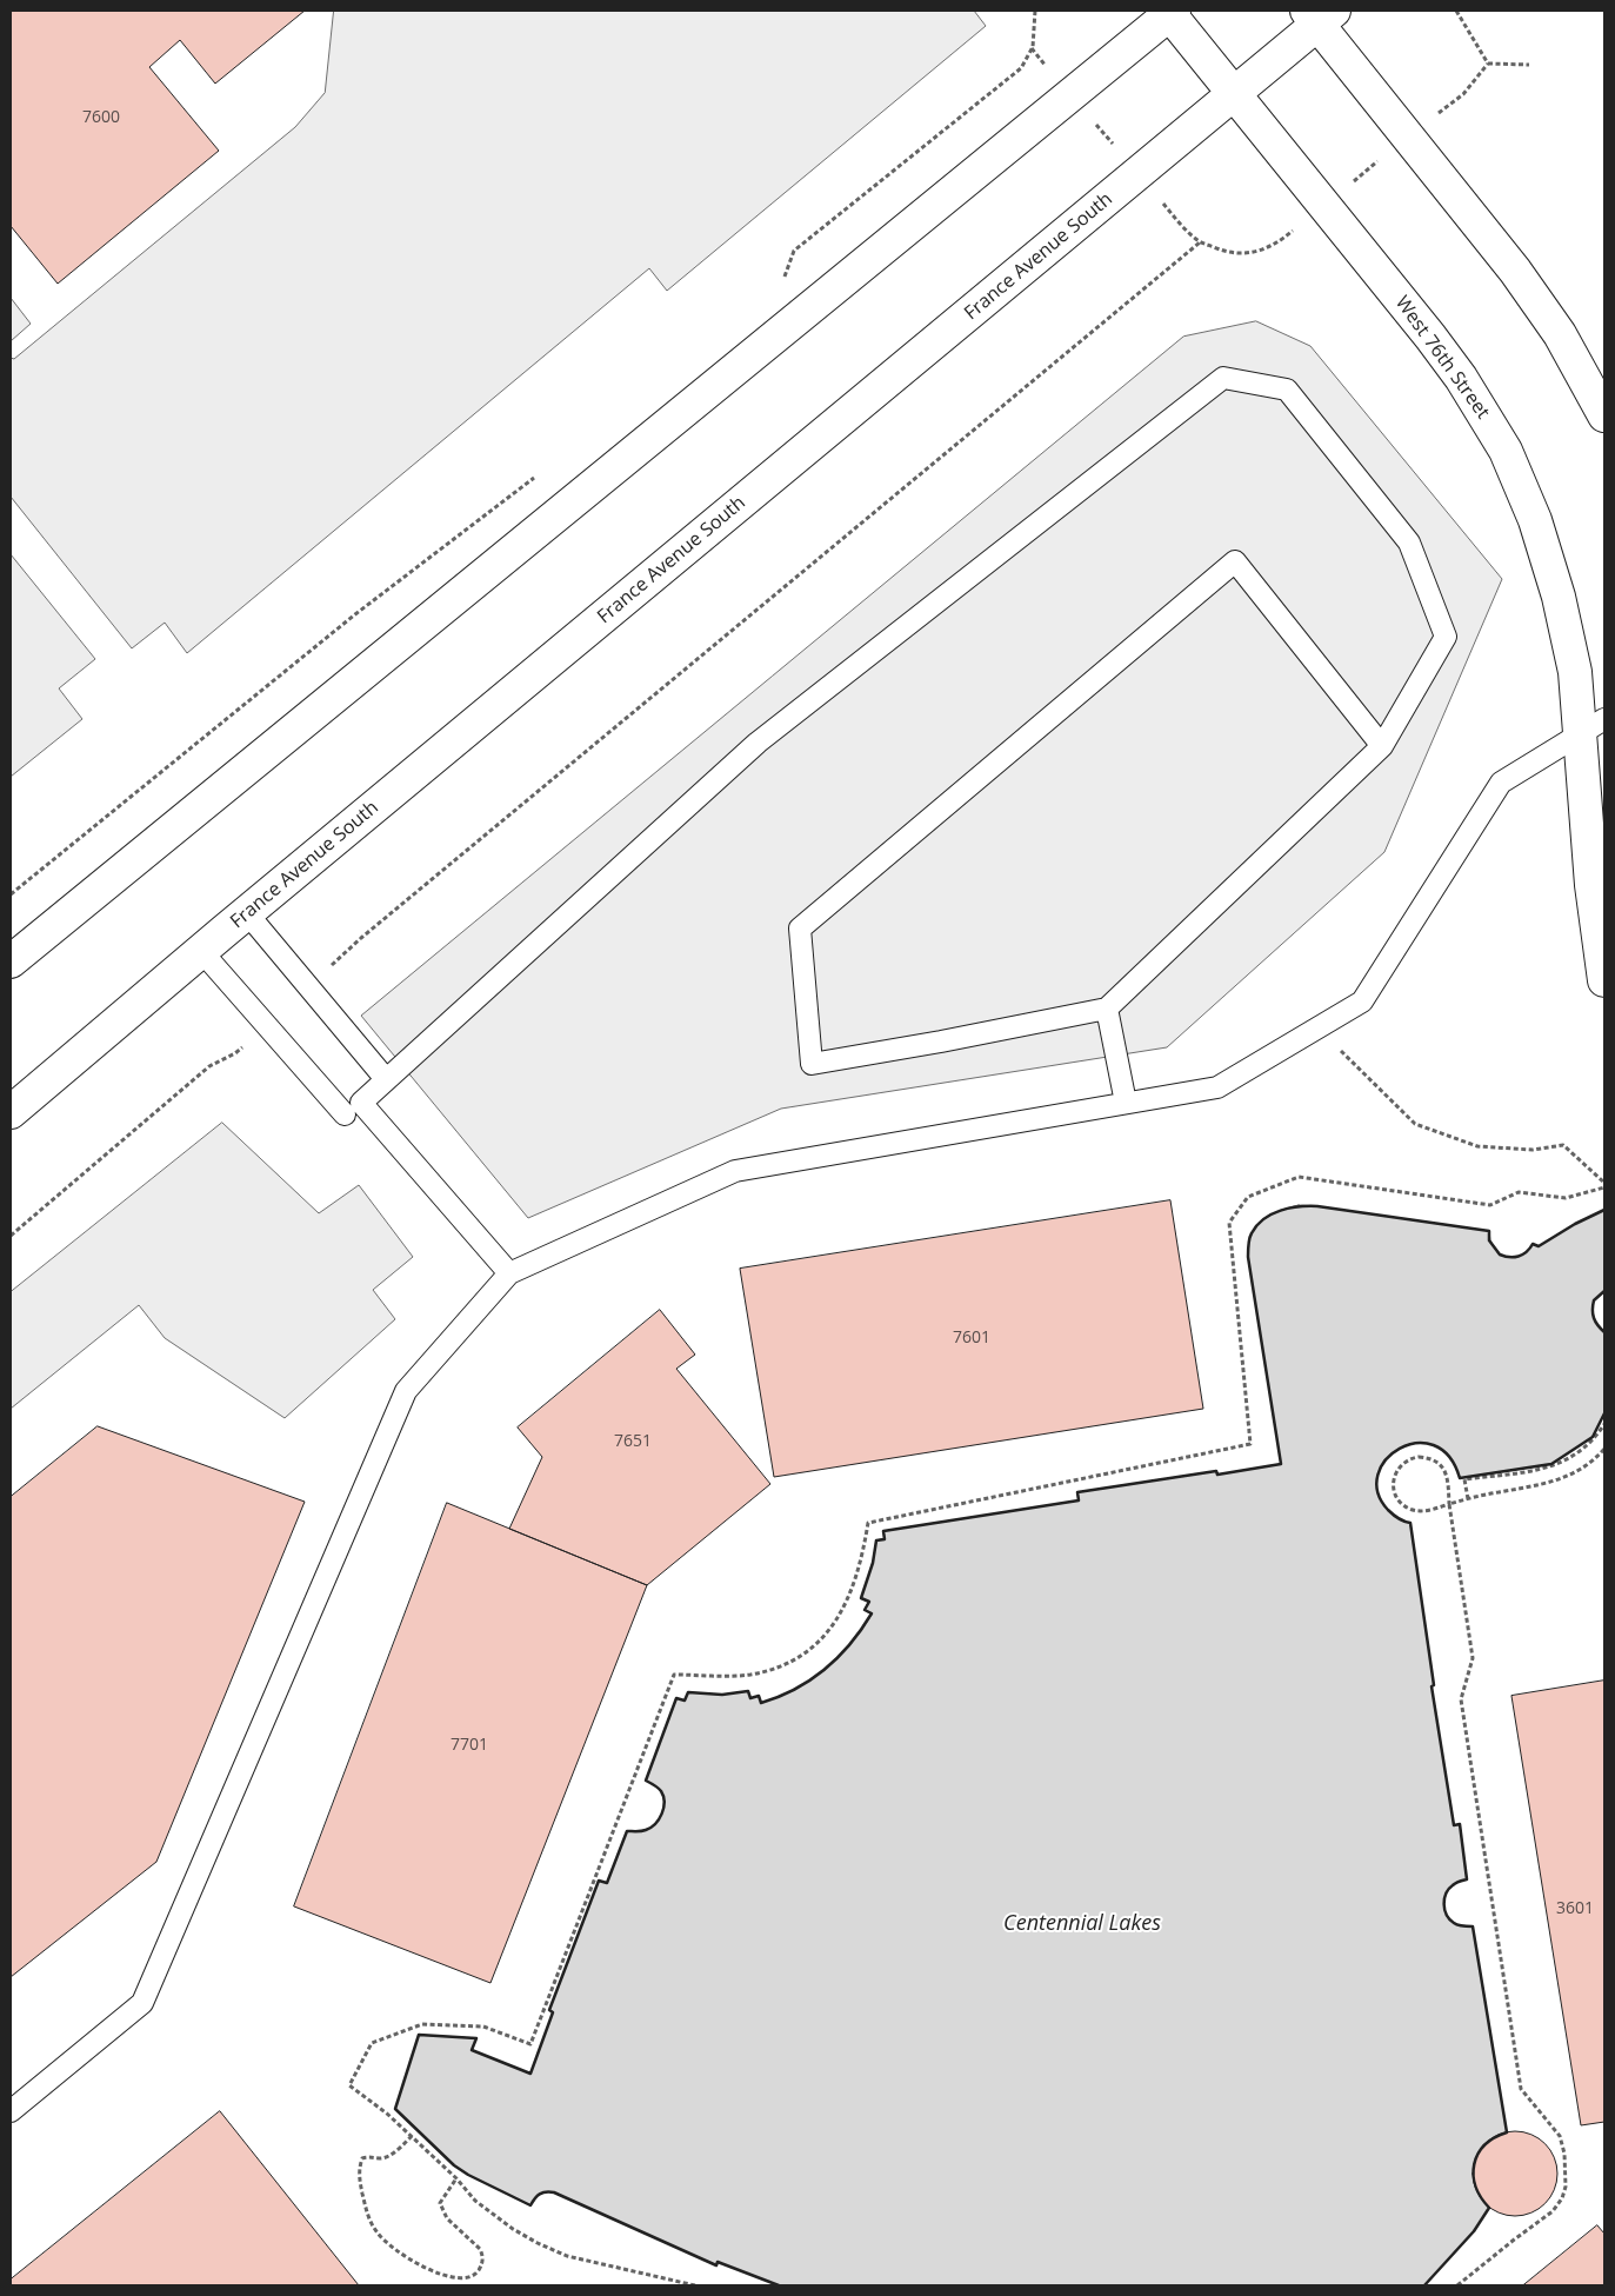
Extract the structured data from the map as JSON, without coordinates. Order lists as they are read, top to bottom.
{
  "streets": {
    "main road": ["France Avenue South", "West 76th Street"]
  },
  "crossings": [
    ["France Avenue South", "West 76th Street"]
  ],
  "water": ["Centennial Lakes"],
  "house_numbers": [
    "7600",
    "7601",
    "7651",
    "7701",
    "3601"
  ]
}
